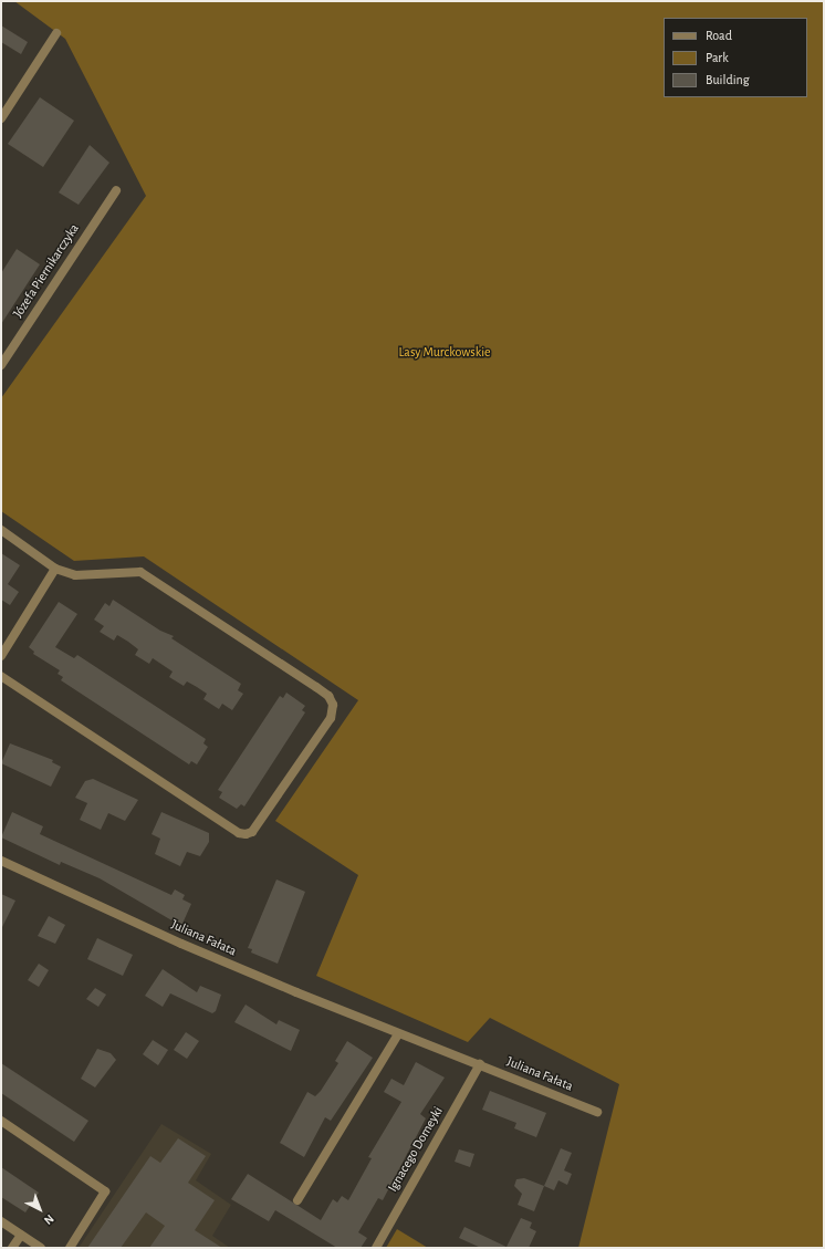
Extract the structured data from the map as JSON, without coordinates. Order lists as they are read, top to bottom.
{
  "streets": {
    "street": ["Józefa Piernikarczyka", "Juliana Fałata", "Ignacego Domeyki"]
  },
  "crossings": [
    ["Juliana Fałata", "Ignacego Domeyki"]
  ],
  "parks": ["Lasy Murckowskie"],
  "legend": ["Road", "Park", "Building"],
  "north": "bottom right"
}
